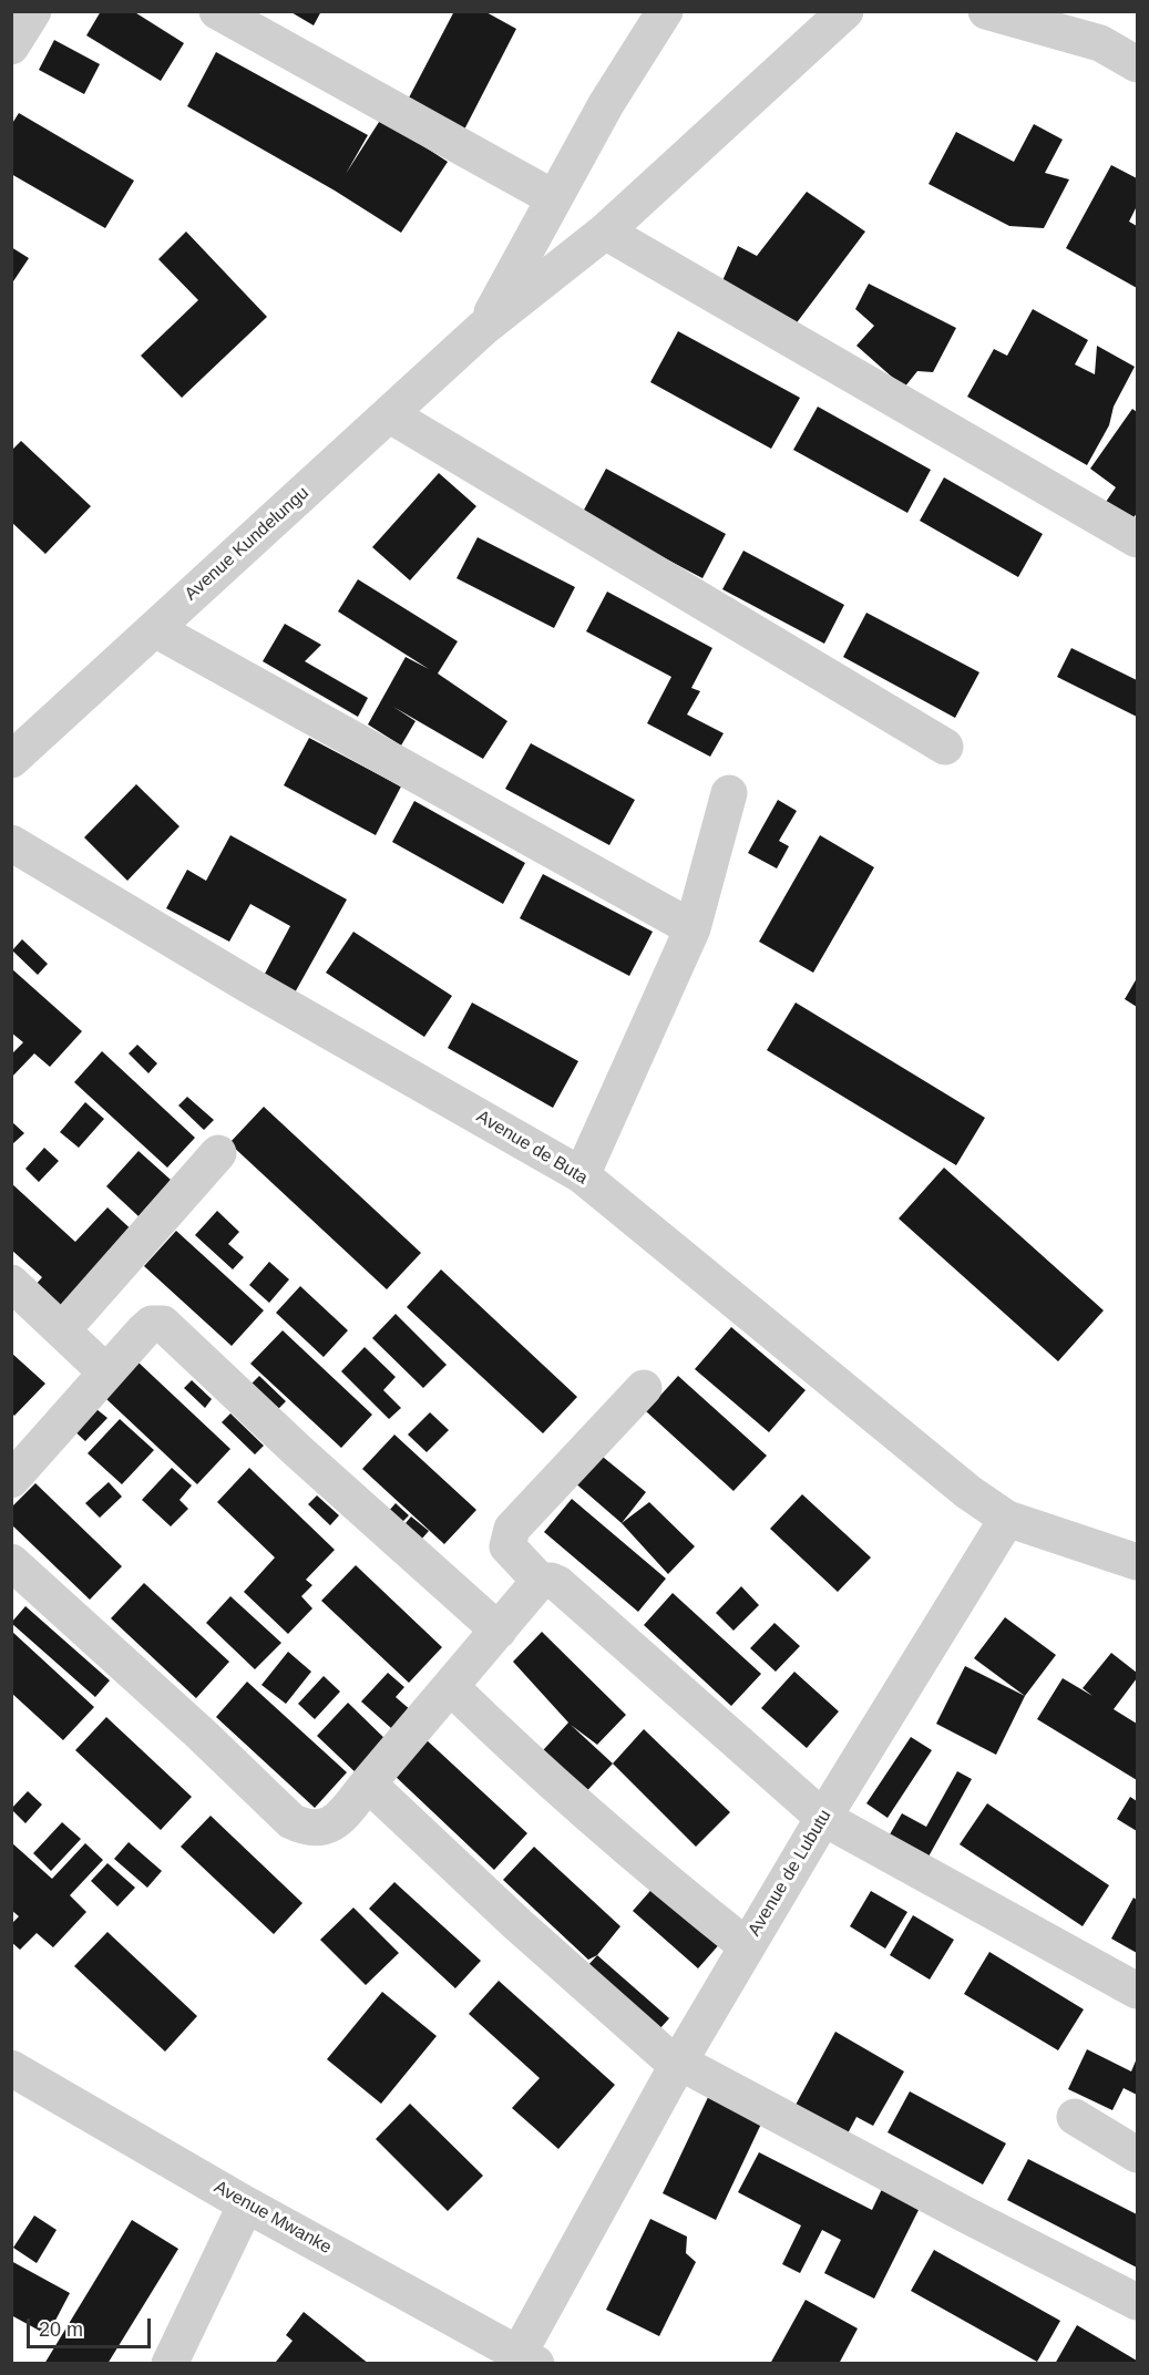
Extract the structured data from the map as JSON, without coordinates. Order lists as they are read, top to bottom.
{
  "streets": {
    "street": [
      "Avenue Kundelungu",
      "Avenue de Buta",
      "Avenue de Lubutu",
      "Avenue Mwanke"
    ]
  },
  "crossings": [
    ["Avenue de Buta", "Avenue de Lubutu"],
    ["Avenue de Lubutu", "Avenue Mwanke"]
  ],
  "scale_bar": "20 m"
}
